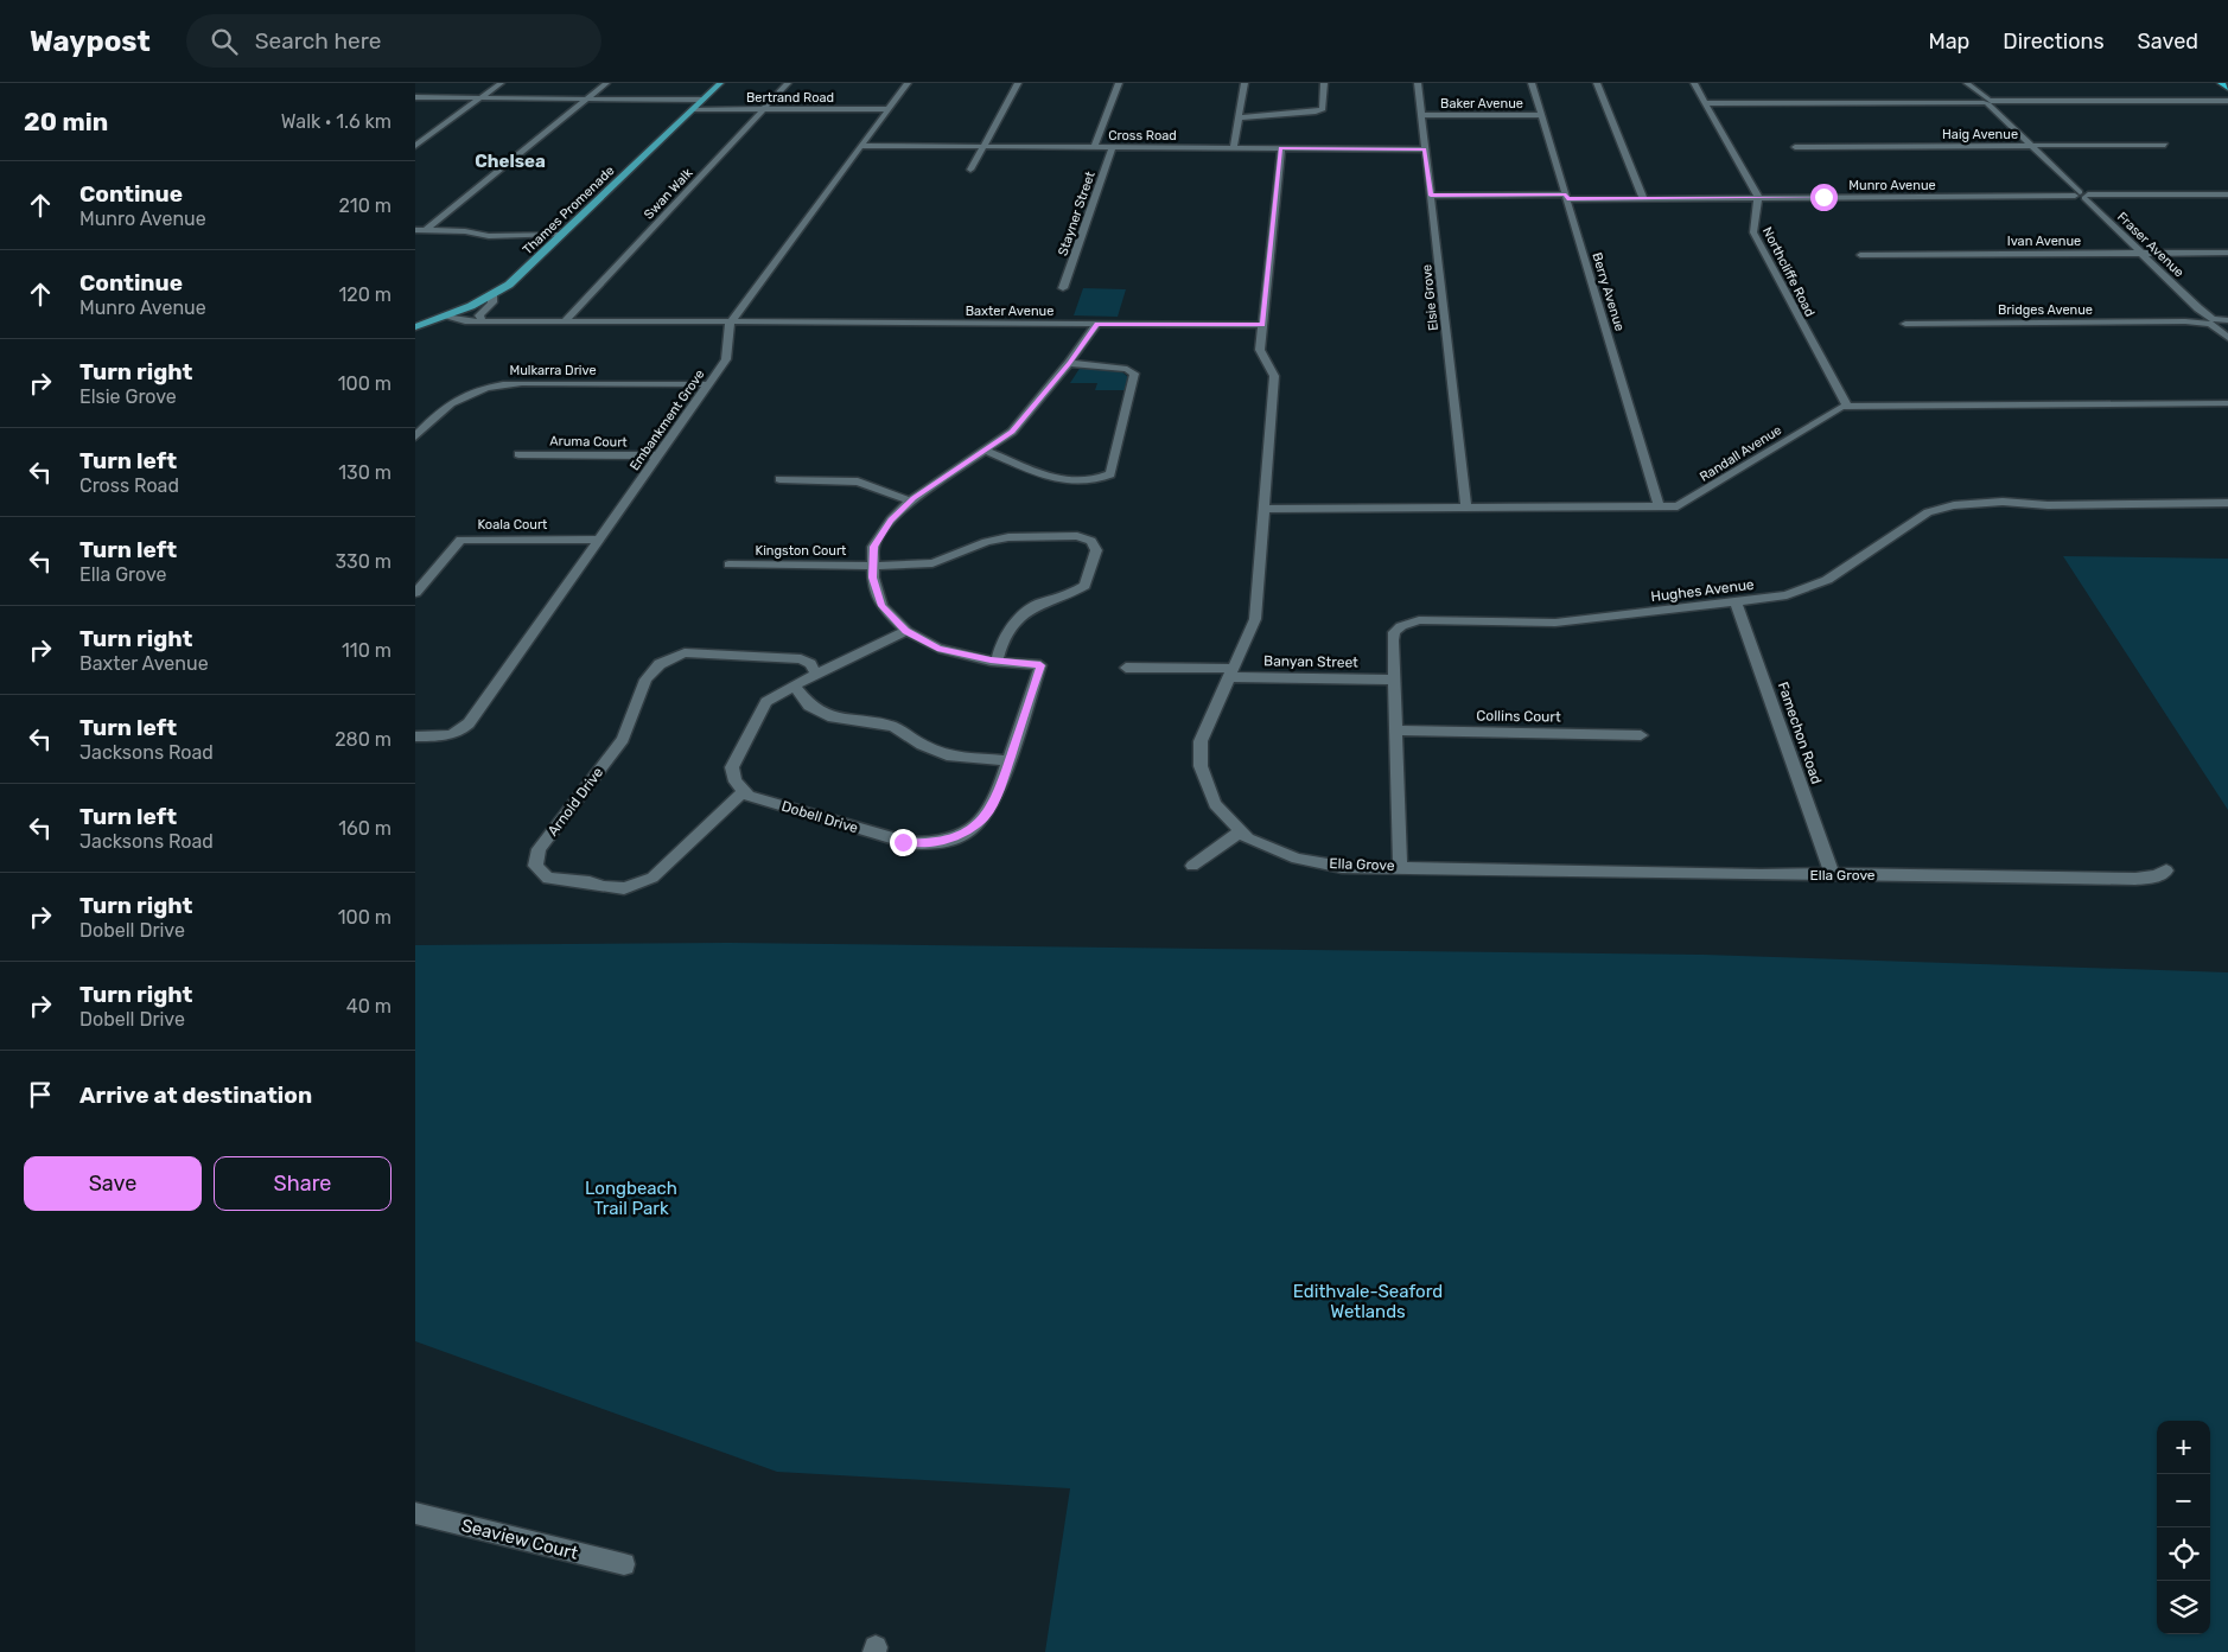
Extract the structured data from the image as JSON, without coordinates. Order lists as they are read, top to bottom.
{
  "streets": {
    "main road": ["Thames Promenade"],
    "street": [
      "Bertrand Road",
      "Baker Avenue",
      "Haig Avenue",
      "Cross Road",
      "Munro Avenue",
      "Swan Walk",
      "Stayner Street",
      "Ivan Avenue",
      "Fraser Avenue",
      "Northcliffe Road",
      "Berry Avenue",
      "Elsie Grove",
      "Bridges Avenue",
      "Baxter Avenue",
      "Mulkarra Drive",
      "Embankment Grove",
      "Aruma Court",
      "Randall Avenue",
      "Koala Court",
      "Kingston Court",
      "Hughes Avenue",
      "Banyan Street",
      "Collins Court",
      "Famechon Road",
      "Arnold Drive",
      "Dobell Drive",
      "Ella Grove",
      "Seaview Court"
    ]
  },
  "crossings": [
    ["Bertrand Road", "Swan Walk"],
    ["Bertrand Road", "Thames Promenade"],
    ["Baker Avenue", "Berry Avenue"],
    ["Baker Avenue", "Elsie Grove"],
    ["Haig Avenue", "Fraser Avenue"],
    ["Cross Road", "Stayner Street"],
    ["Cross Road", "Elsie Grove"],
    ["Cross Road", "Ella Grove"],
    ["Munro Avenue", "Fraser Avenue"],
    ["Munro Avenue", "Northcliffe Road"],
    ["Munro Avenue", "Berry Avenue"],
    ["Munro Avenue", "Elsie Grove"],
    ["Swan Walk", "Baxter Avenue"],
    ["Thames Promenade", "Baxter Avenue"],
    ["Ivan Avenue", "Fraser Avenue"],
    ["Fraser Avenue", "Bridges Avenue"],
    ["Northcliffe Road", "Randall Avenue"],
    ["Berry Avenue", "Randall Avenue"],
    ["Elsie Grove", "Randall Avenue"],
    ["Baxter Avenue", "Embankment Grove"],
    ["Baxter Avenue", "Ella Grove"],
    ["Mulkarra Drive", "Embankment Grove"],
    ["Embankment Grove", "Aruma Court"],
    ["Embankment Grove", "Koala Court"],
    ["Randall Avenue", "Ella Grove"],
    ["Kingston Court", "Dobell Drive"],
    ["Hughes Avenue", "Banyan Street"],
    ["Hughes Avenue", "Collins Court"],
    ["Hughes Avenue", "Famechon Road"],
    ["Hughes Avenue", "Ella Grove"],
    ["Banyan Street", "Ella Grove"],
    ["Famechon Road", "Ella Grove"],
    ["Arnold Drive", "Dobell Drive"]
  ],
  "districts": ["Chelsea"],
  "parks": ["Longbeach Trail Park", "Edithvale-Seaford Wetlands"],
  "page": {
    "header": "Waypost",
    "search": "Search here",
    "nav": ["Map", "Directions", "Saved"],
    "heading": ["20 min", "Walk · 1.6 km"],
    "list": [
      ["Continue", "Munro Avenue", "210 m"],
      ["Continue", "Munro Avenue", "120 m"],
      ["Turn right", "Elsie Grove", "100 m"],
      ["Turn left", "Cross Road", "130 m"],
      ["Turn left", "Ella Grove", "330 m"],
      ["Turn right", "Baxter Avenue", "110 m"],
      ["Turn left", "Jacksons Road", "280 m"],
      ["Turn left", "Jacksons Road", "160 m"],
      ["Turn right", "Dobell Drive", "100 m"],
      ["Turn right", "Dobell Drive", "40 m"],
      "Arrive at destination"
    ],
    "buttons": ["Save", "Share"],
    "map_buttons": ["+", "−"]
  }
}
